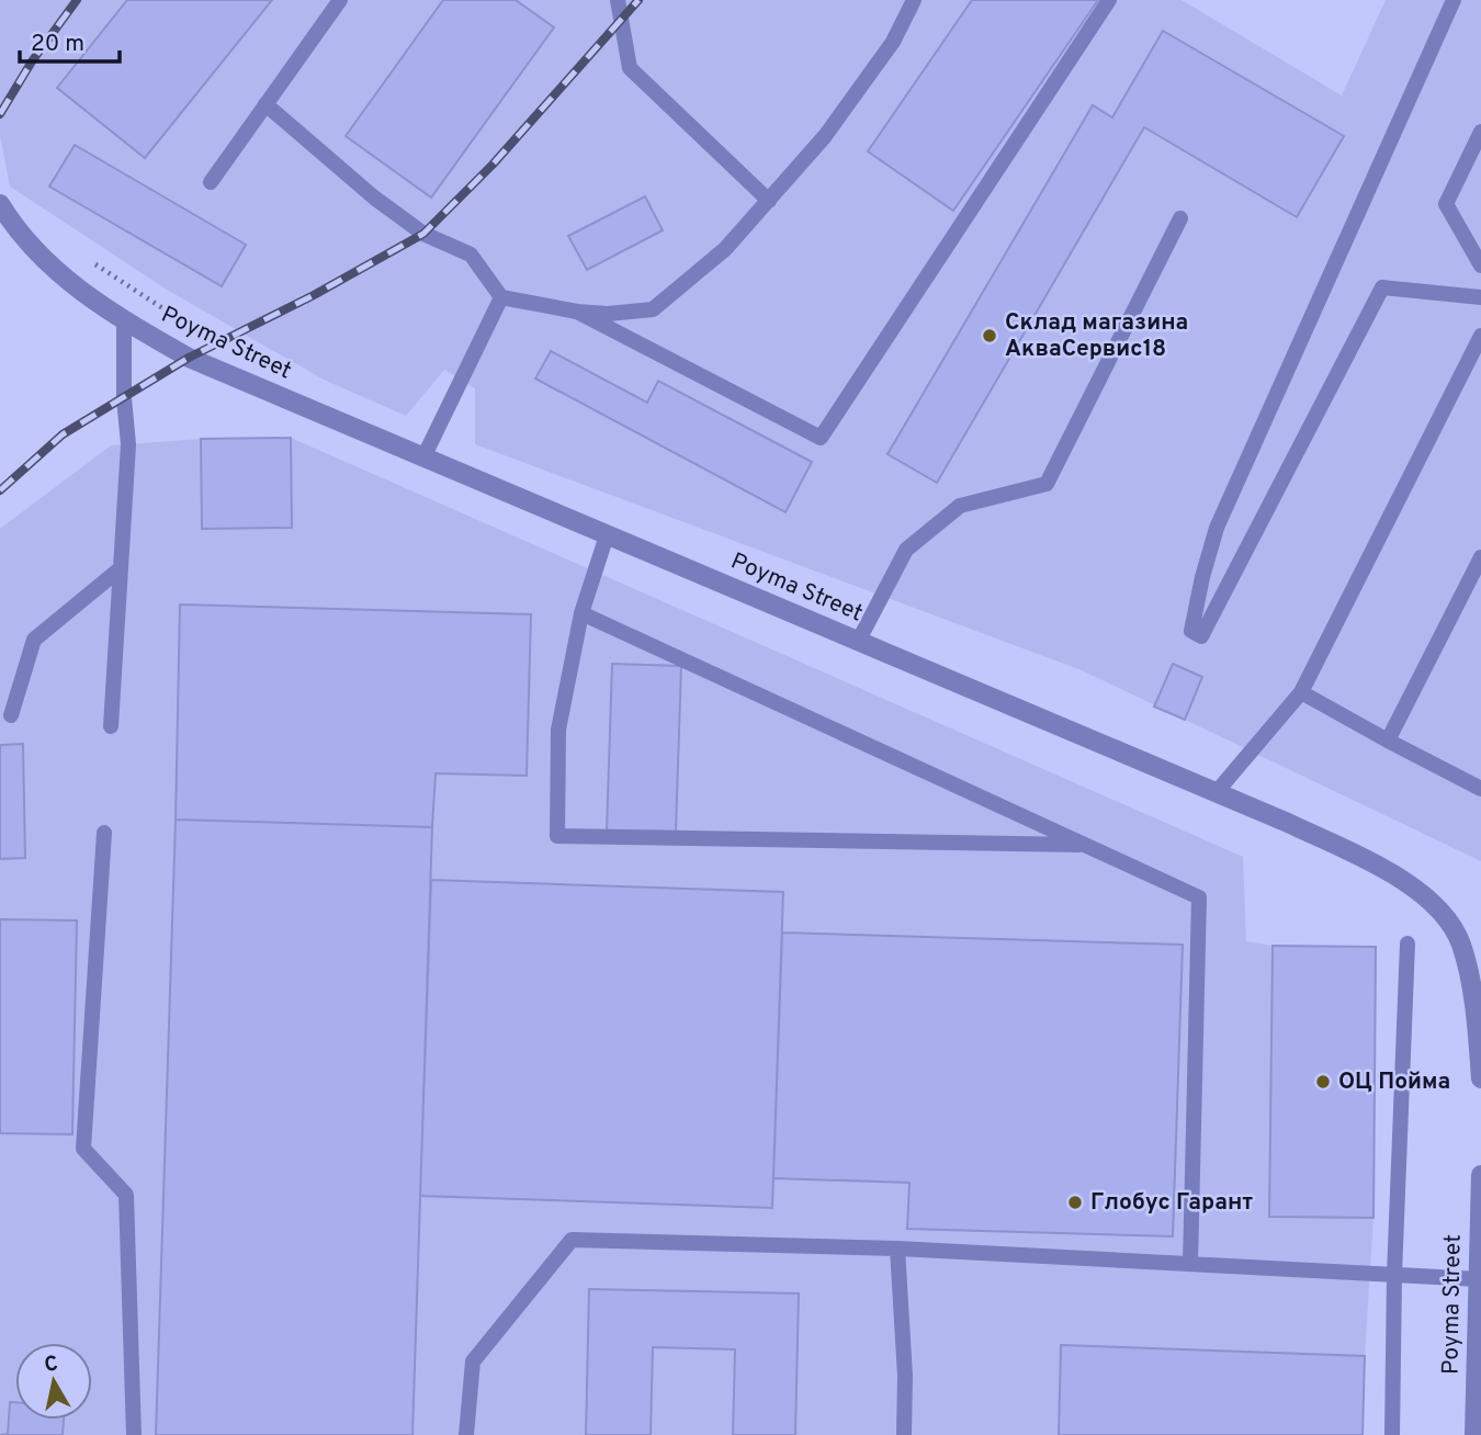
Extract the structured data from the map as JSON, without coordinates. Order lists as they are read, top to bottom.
{
  "streets": {
    "street": ["Poyma Street"]
  },
  "places": ["Склад магазина АкваСервис18", "ОЦ Пойма", "Глобус Гарант"],
  "scale_bar": "20 m",
  "north": "top"
}
